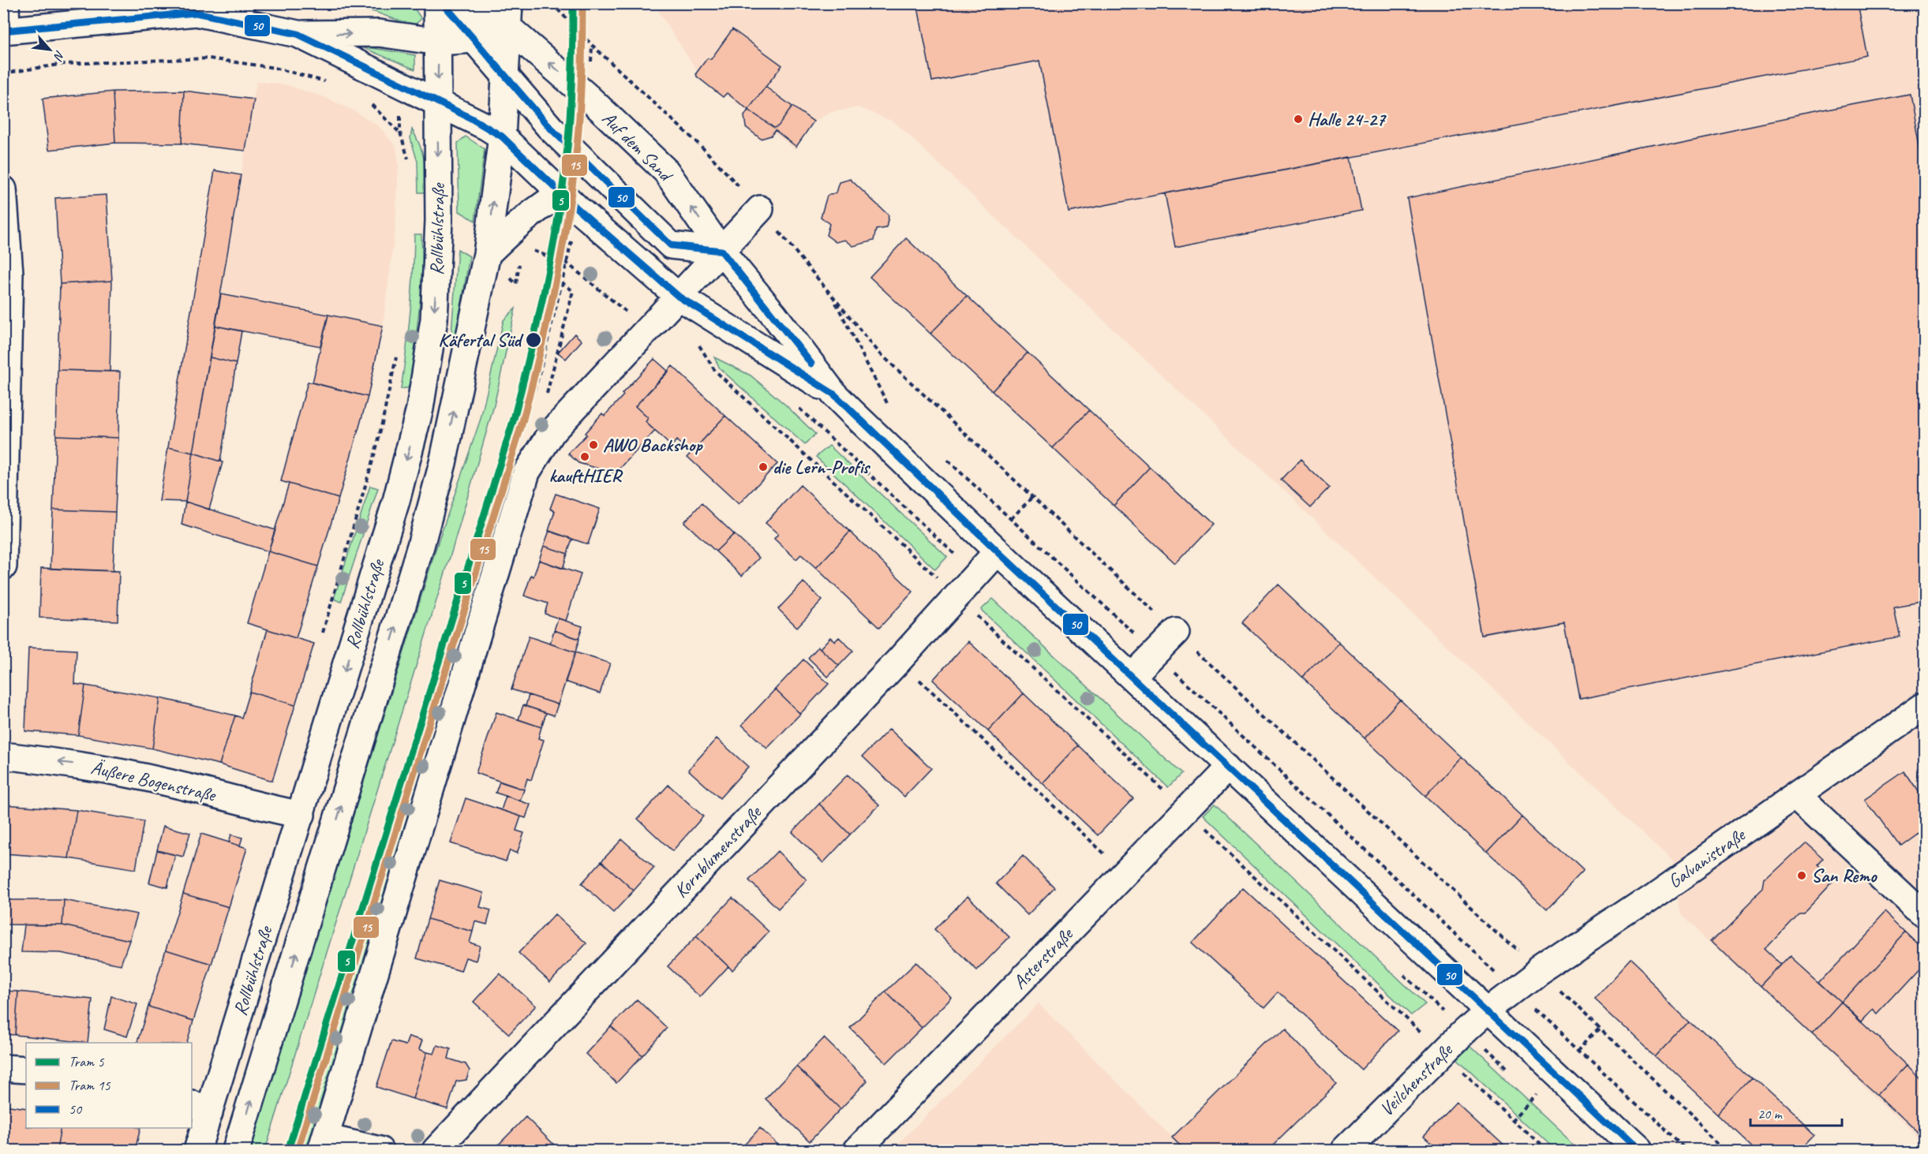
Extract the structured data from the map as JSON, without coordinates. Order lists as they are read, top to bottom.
{
  "streets": {
    "street": [
      "Auf dem Sand",
      "Rollbühlstraße",
      "Äußere Bogenstraße",
      "Kornblumenstraße",
      "Galvanistraße",
      "Asterstraße",
      "Veilchenstraße"
    ]
  },
  "crossings": [
    ["Auf dem Sand", "Rollbühlstraße"],
    ["Auf dem Sand", "Kornblumenstraße"],
    ["Auf dem Sand", "Galvanistraße"],
    ["Auf dem Sand", "Asterstraße"],
    ["Auf dem Sand", "Veilchenstraße"],
    ["Rollbühlstraße", "Äußere Bogenstraße"],
    ["Galvanistraße", "Veilchenstraße"]
  ],
  "one_way": ["Äußere Bogenstraße"],
  "places": [
    "Halle 24-27",
    "Käfertal Süd",
    "AWO Backshop",
    "kauftHIER",
    "die Lern-Profis",
    "San Remo"
  ],
  "lines": ["tram line 5", "tram line 15", "transit line 50"],
  "legend": ["Tram 5", "Tram 15", "50"],
  "scale_bar": "20 m",
  "north": "bottom right"
}
